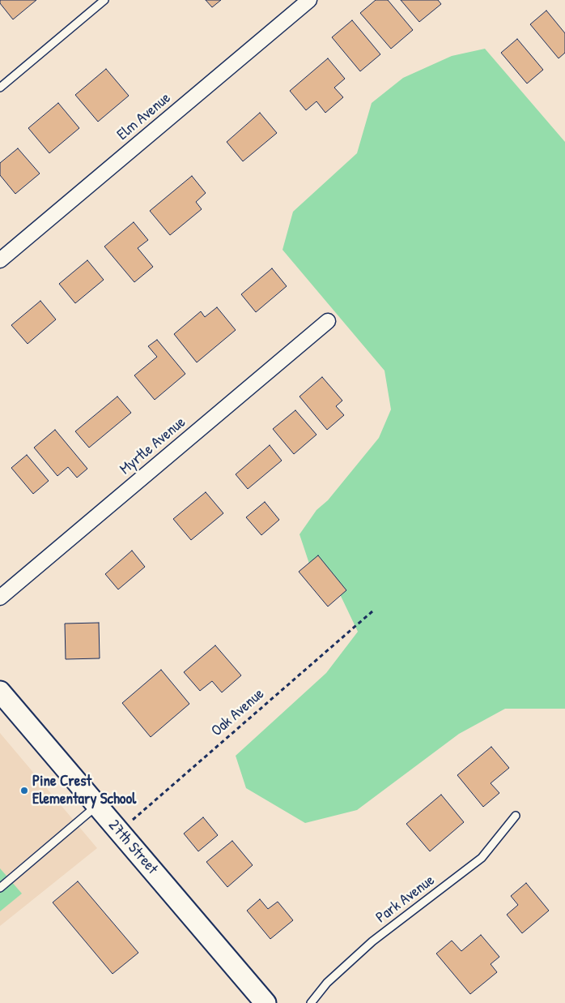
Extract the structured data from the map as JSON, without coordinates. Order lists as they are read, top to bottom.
{
  "streets": {
    "main road": ["27th Street"],
    "street": ["Elm Avenue", "Myrtle Avenue"],
    "lane": ["Park Avenue"],
    "path": ["Oak Avenue"]
  },
  "crossings": [
    ["Oak Avenue", "27th Street"]
  ],
  "places": ["Pine Crest Elementary School"]
}
